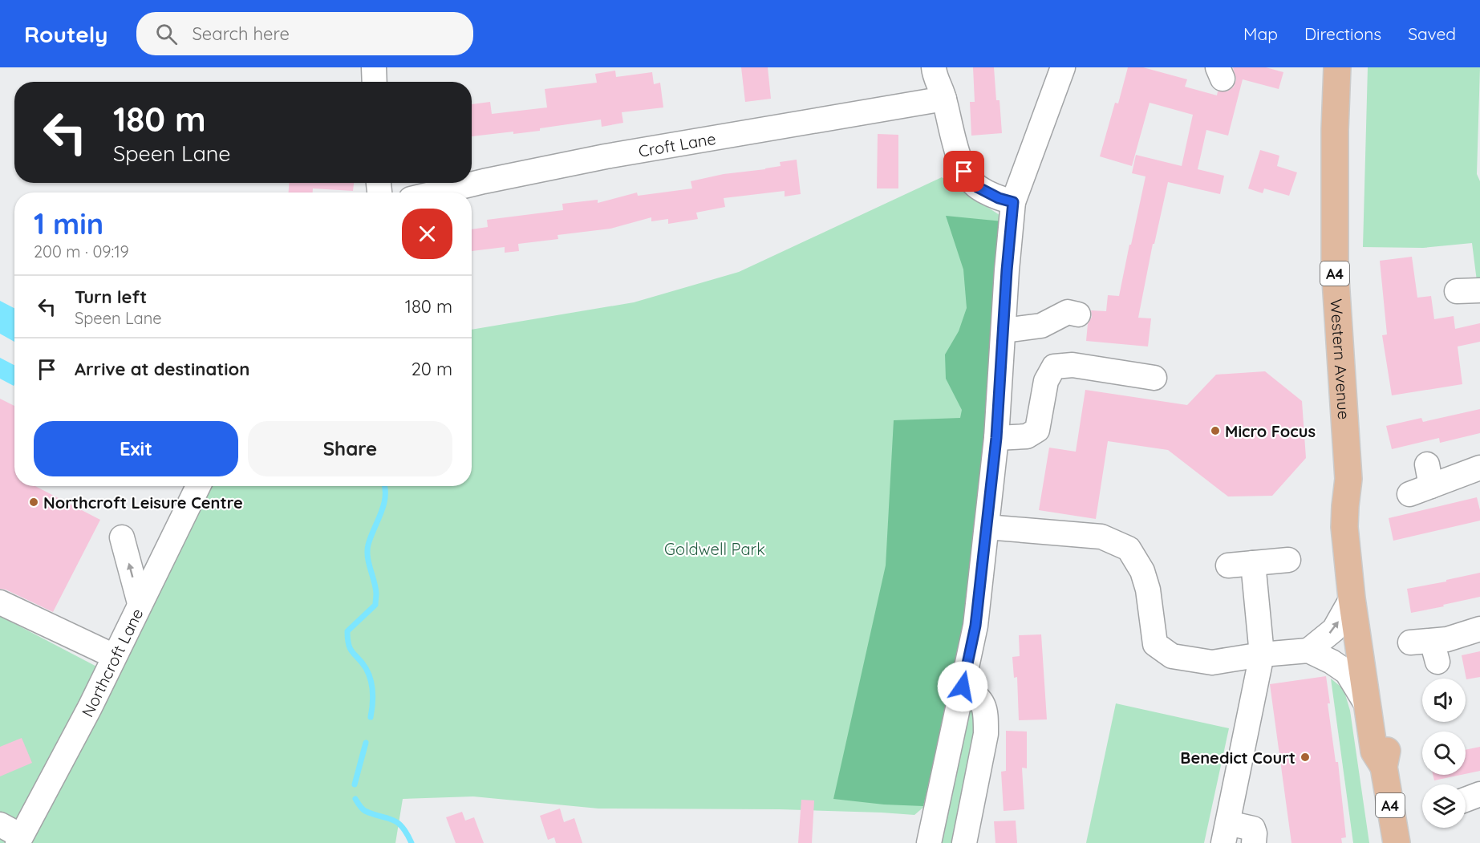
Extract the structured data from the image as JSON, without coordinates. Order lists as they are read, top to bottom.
{
  "streets": {
    "main road": ["A4", "Western Avenue"],
    "street": ["Croft Lane", "Northcroft Lane"]
  },
  "parks": ["Goldwell Park"],
  "places": ["Micro Focus", "Northcroft Leisure Centre", "Benedict Court"],
  "page": {
    "header": "Routely",
    "search": "Search here",
    "nav": ["Map", "Directions", "Saved"],
    "turn": ["180 m", "Speen Lane"],
    "heading": ["1 min", "200 m · 09:19"],
    "list": [
      {
        "name": "Turn left",
        "note": "Speen Lane",
        "value": "180 m"
      },
      {
        "name": "Arrive at destination",
        "value": "20 m"
      }
    ],
    "buttons": ["Exit", "Share"]
  }
}
